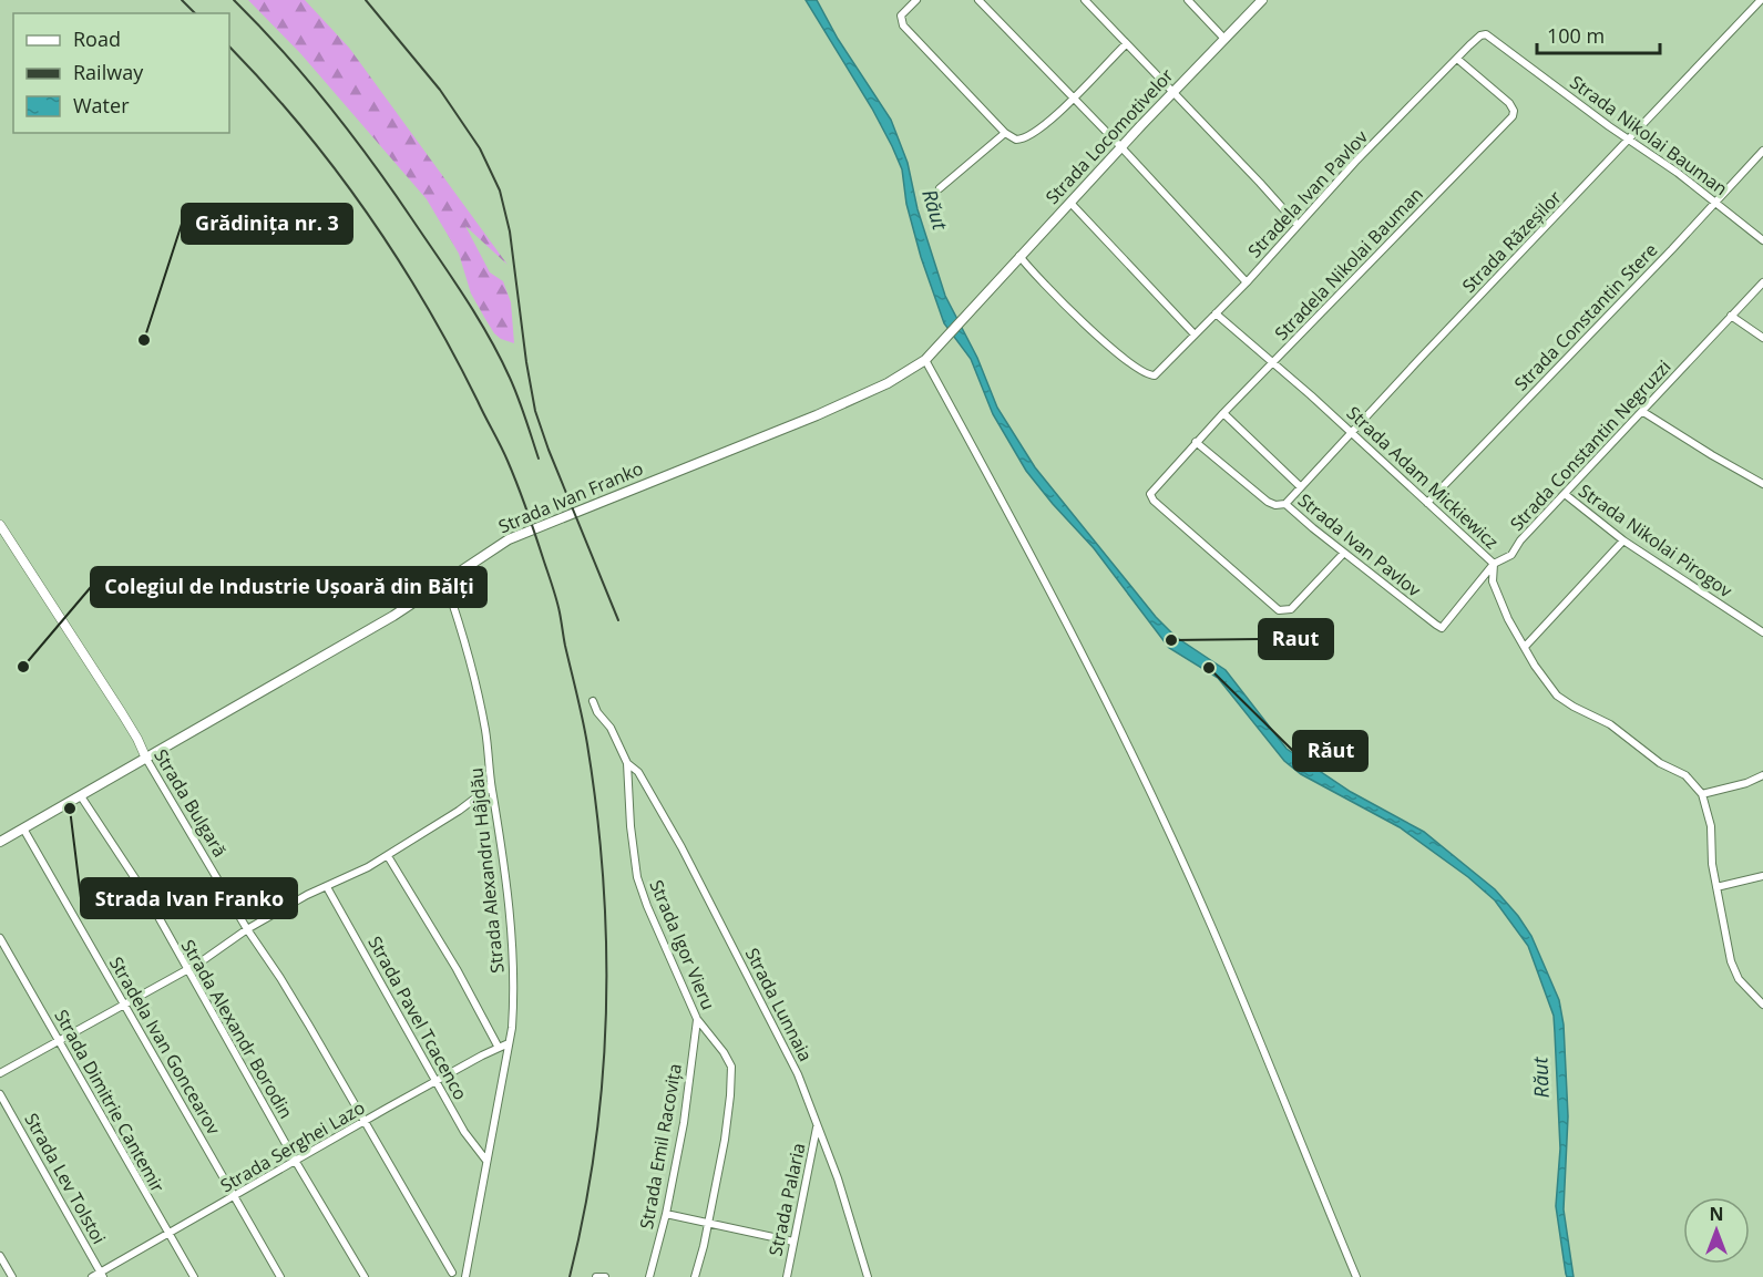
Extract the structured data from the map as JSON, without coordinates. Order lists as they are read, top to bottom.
{
  "streets": {
    "main road": ["Strada Locomotivelor", "Strada Ivan Franko"],
    "street": [
      "Strada Nikolai Bauman",
      "Stradela Ivan Pavlov",
      "Strada Răzeșilor",
      "Stradela Nikolai Bauman",
      "Strada Constantin Stere",
      "Strada Constantin Negruzzi",
      "Strada Adam Mickiewicz",
      "Strada Nikolai Pirogov",
      "Strada Ivan Pavlov",
      "Strada Bulgară",
      "Strada Alexandru Hâjdău",
      "Strada Igor Vieru",
      "Strada Lunnaia",
      "Strada Pavel Tcacenco",
      "Strada Alexandr Borodin",
      "Stradela Ivan Goncearov",
      "Strada Dimitrie Cantemir",
      "Strada Serghei Lazo",
      "Strada Emil Racovița",
      "Strada Lev Tolstoi",
      "Strada Palaria"
    ]
  },
  "crossings": [
    ["Strada Nikolai Bauman", "Stradela Ivan Pavlov"],
    ["Strada Nikolai Bauman", "Strada Răzeșilor"],
    ["Strada Nikolai Bauman", "Strada Constantin Stere"],
    ["Strada Locomotivelor", "Stradela Ivan Pavlov"],
    ["Strada Locomotivelor", "Strada Ivan Franko"],
    ["Stradela Ivan Pavlov", "Stradela Nikolai Bauman"],
    ["Stradela Ivan Pavlov", "Strada Adam Mickiewicz"],
    ["Strada Răzeșilor", "Strada Adam Mickiewicz"],
    ["Strada Răzeșilor", "Strada Ivan Pavlov"],
    ["Stradela Nikolai Bauman", "Strada Adam Mickiewicz"],
    ["Stradela Nikolai Bauman", "Strada Ivan Pavlov"],
    ["Strada Constantin Stere", "Strada Adam Mickiewicz"],
    ["Strada Constantin Negruzzi", "Strada Adam Mickiewicz"],
    ["Strada Constantin Negruzzi", "Strada Nikolai Pirogov"],
    ["Strada Constantin Negruzzi", "Strada Ivan Pavlov"],
    ["Strada Ivan Franko", "Strada Bulgară"],
    ["Strada Ivan Franko", "Strada Alexandru Hâjdău"],
    ["Strada Ivan Franko", "Strada Alexandr Borodin"],
    ["Strada Ivan Franko", "Stradela Ivan Goncearov"],
    ["Strada Bulgară", "Strada Serghei Lazo"],
    ["Strada Alexandru Hâjdău", "Strada Pavel Tcacenco"],
    ["Strada Alexandru Hâjdău", "Strada Serghei Lazo"],
    ["Strada Igor Vieru", "Strada Lunnaia"],
    ["Strada Igor Vieru", "Strada Emil Racovița"],
    ["Strada Lunnaia", "Strada Palaria"],
    ["Strada Pavel Tcacenco", "Strada Serghei Lazo"],
    ["Strada Alexandr Borodin", "Strada Serghei Lazo"],
    ["Stradela Ivan Goncearov", "Strada Serghei Lazo"],
    ["Strada Dimitrie Cantemir", "Strada Serghei Lazo"],
    ["Strada Serghei Lazo", "Strada Lev Tolstoi"]
  ],
  "water": ["Răut"],
  "places": [
    "Grădinița nr. 3",
    "Raut",
    "Colegiul de Industrie Ușoară din Bălți",
    "Răut",
    "Strada Ivan Franko"
  ],
  "legend": ["Road", "Railway", "Water"],
  "scale_bar": "100 m",
  "north": "top"
}
